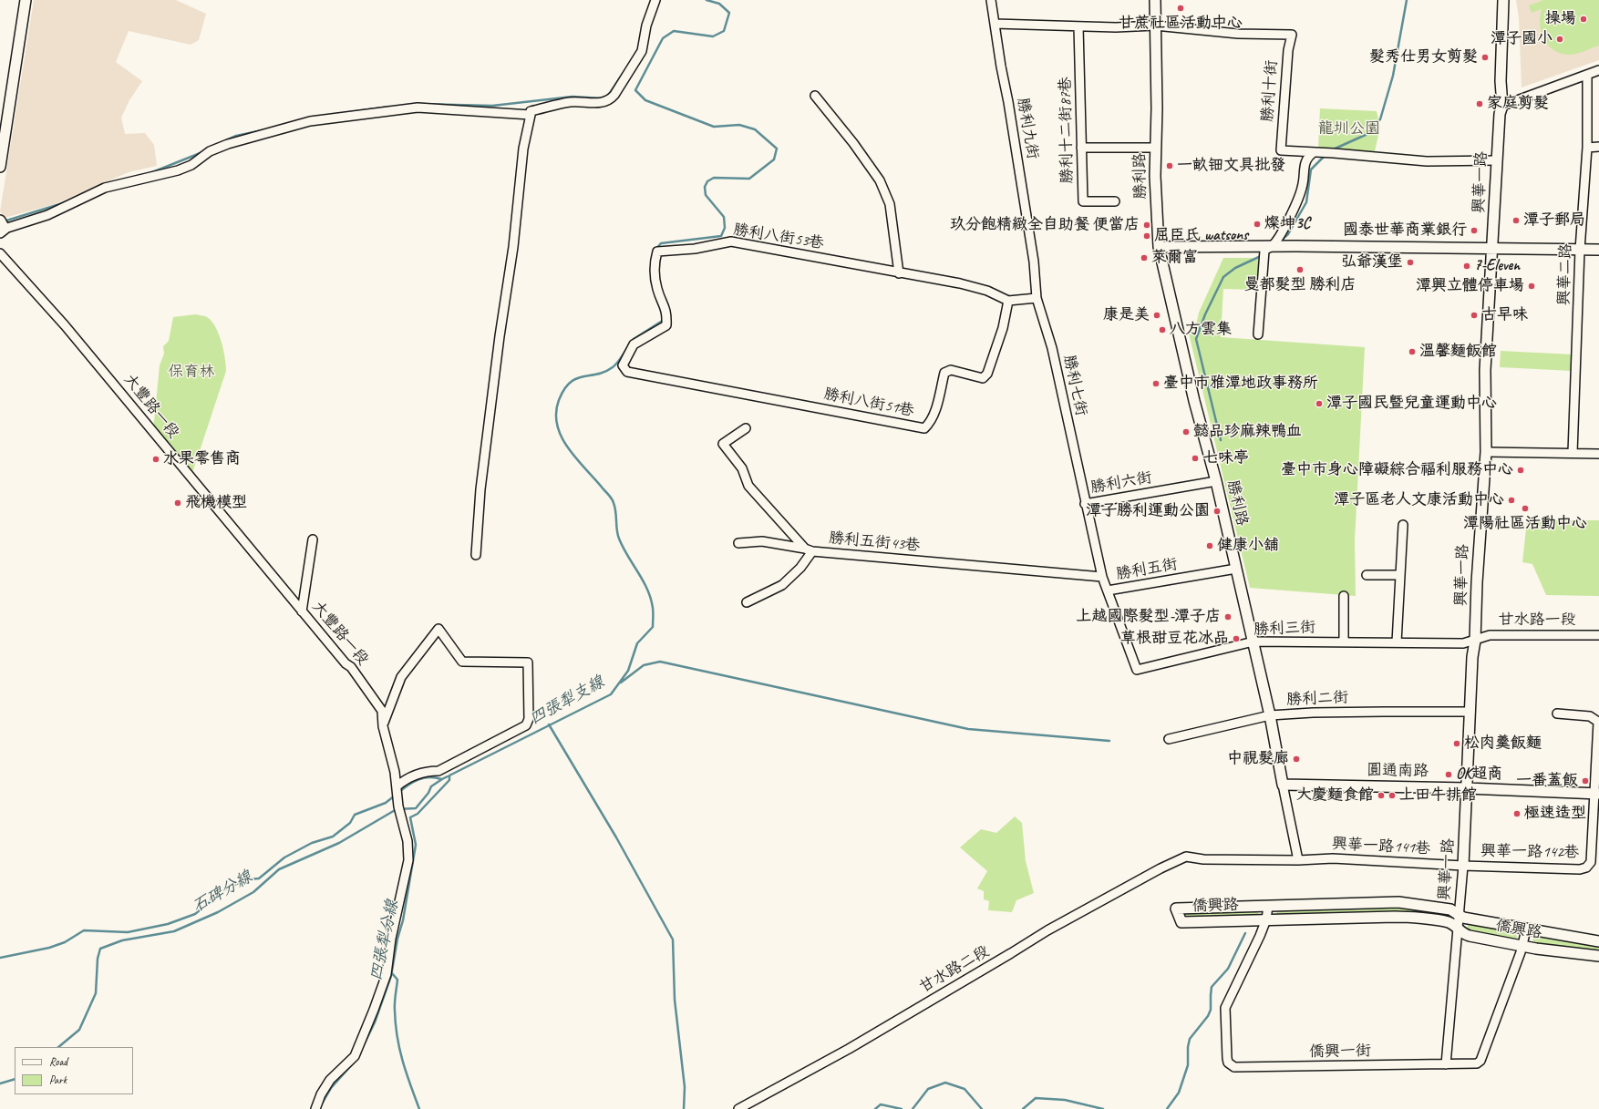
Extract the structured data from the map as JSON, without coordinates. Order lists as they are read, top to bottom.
{
  "streets": {
    "street": [
      "勝利十街",
      "勝利九街",
      "勝利十二街87巷",
      "勝利路",
      "興華一路",
      "勝利八街53巷",
      "興華二路",
      "勝利七街",
      "勝利八街51巷",
      "大豐路一段",
      "勝利六街",
      "勝利五街43巷",
      "勝利五街",
      "甘水路一段",
      "勝利三街",
      "勝利二街",
      "圓通南路",
      "興華一路141巷",
      "興華一路142巷",
      "僑興路",
      "甘水路二段",
      "僑興一街"
    ]
  },
  "crossings": [
    ["勝利十街", "勝利路"],
    ["勝利九街", "勝利七街"],
    ["勝利路", "勝利六街"],
    ["勝利路", "勝利五街"],
    ["勝利路", "勝利三街"],
    ["勝利路", "勝利二街"],
    ["勝利路", "圓通南路"],
    ["勝利路", "興華一路141巷"],
    ["興華一路", "甘水路一段"],
    ["興華一路", "勝利三街"],
    ["興華一路", "勝利二街"],
    ["興華一路", "圓通南路"],
    ["興華一路", "興華一路141巷"],
    ["興華一路", "興華一路142巷"],
    ["興華一路", "僑興路"],
    ["興華一路", "僑興一街"],
    ["勝利八街53巷", "勝利八街51巷"],
    ["勝利七街", "勝利六街"],
    ["勝利六街", "勝利五街"],
    ["勝利五街43巷", "勝利五街"],
    ["勝利五街", "勝利三街"],
    ["甘水路一段", "勝利三街"],
    ["圓通南路", "興華一路142巷"],
    ["興華一路141巷", "興華一路142巷"],
    ["興華一路141巷", "甘水路二段"],
    ["僑興路", "僑興一街"]
  ],
  "water": ["四張犁支線", "石碑分線", "四張犁分線"],
  "parks": ["龍圳公園", "保育林"],
  "places": [
    "甘蔗社區活動中心",
    "操場",
    "潭子國小",
    "髮秀仕男女剪髮",
    "家庭剪髮",
    "一畝钿文具批發",
    "潭子郵局",
    "燦坤3C",
    "玖分飽精緻全自助餐 便當店",
    "國泰世華商業銀行",
    "屈臣氏 watsons",
    "萊爾富",
    "弘爺漢堡",
    "7-Eleven",
    "曼都髮型 勝利店",
    "潭興立體停車場",
    "康是美",
    "古早味",
    "八方雲集",
    "溫馨麵飯館",
    "臺中市雅潭地政事務所",
    "潭子國民暨兒童運動中心",
    "懿品珍麻辣鴨血",
    "七味亭",
    "水果零售商",
    "臺中市身心障礙綜合福利服務中心",
    "潭子區老人文康活動中心",
    "飛機模型",
    "潭陽社區活動中心",
    "潭子勝利運動公園",
    "健康小舖",
    "上越國際髮型-潭子店",
    "草根甜豆花冰品",
    "松肉羹飯麵",
    "中視髮廊",
    "OK超商",
    "一番蓋飯",
    "大慶麵食館",
    "上田牛排館",
    "極速造型"
  ],
  "legend": ["Road", "Park"]
}
